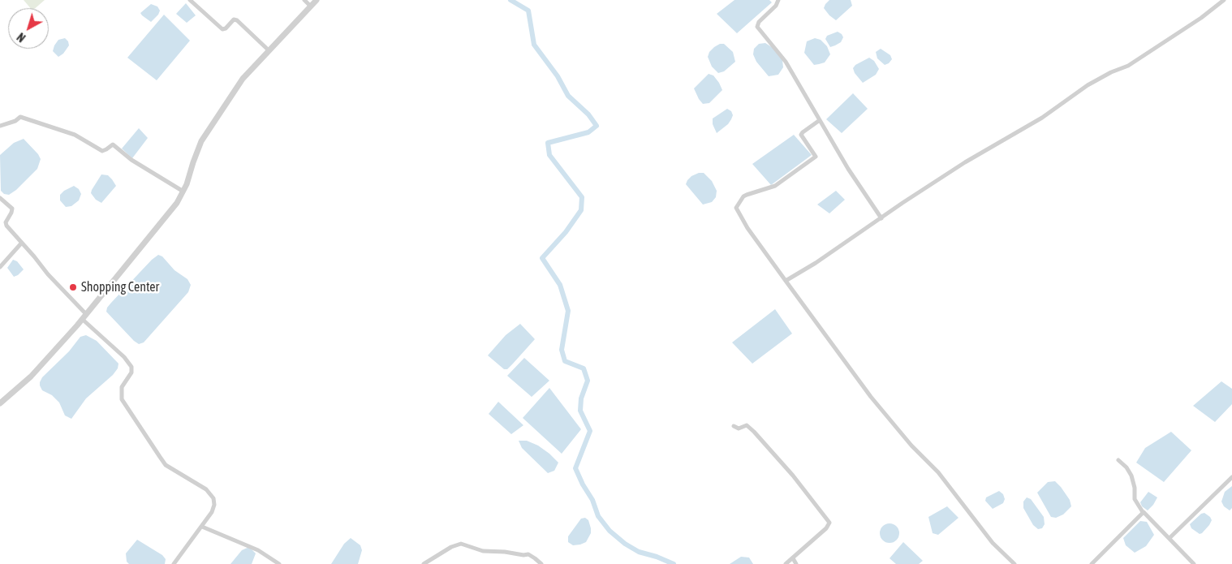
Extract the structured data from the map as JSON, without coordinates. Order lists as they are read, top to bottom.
{
  "places": ["Shopping Center"],
  "north": "bottom left"
}
